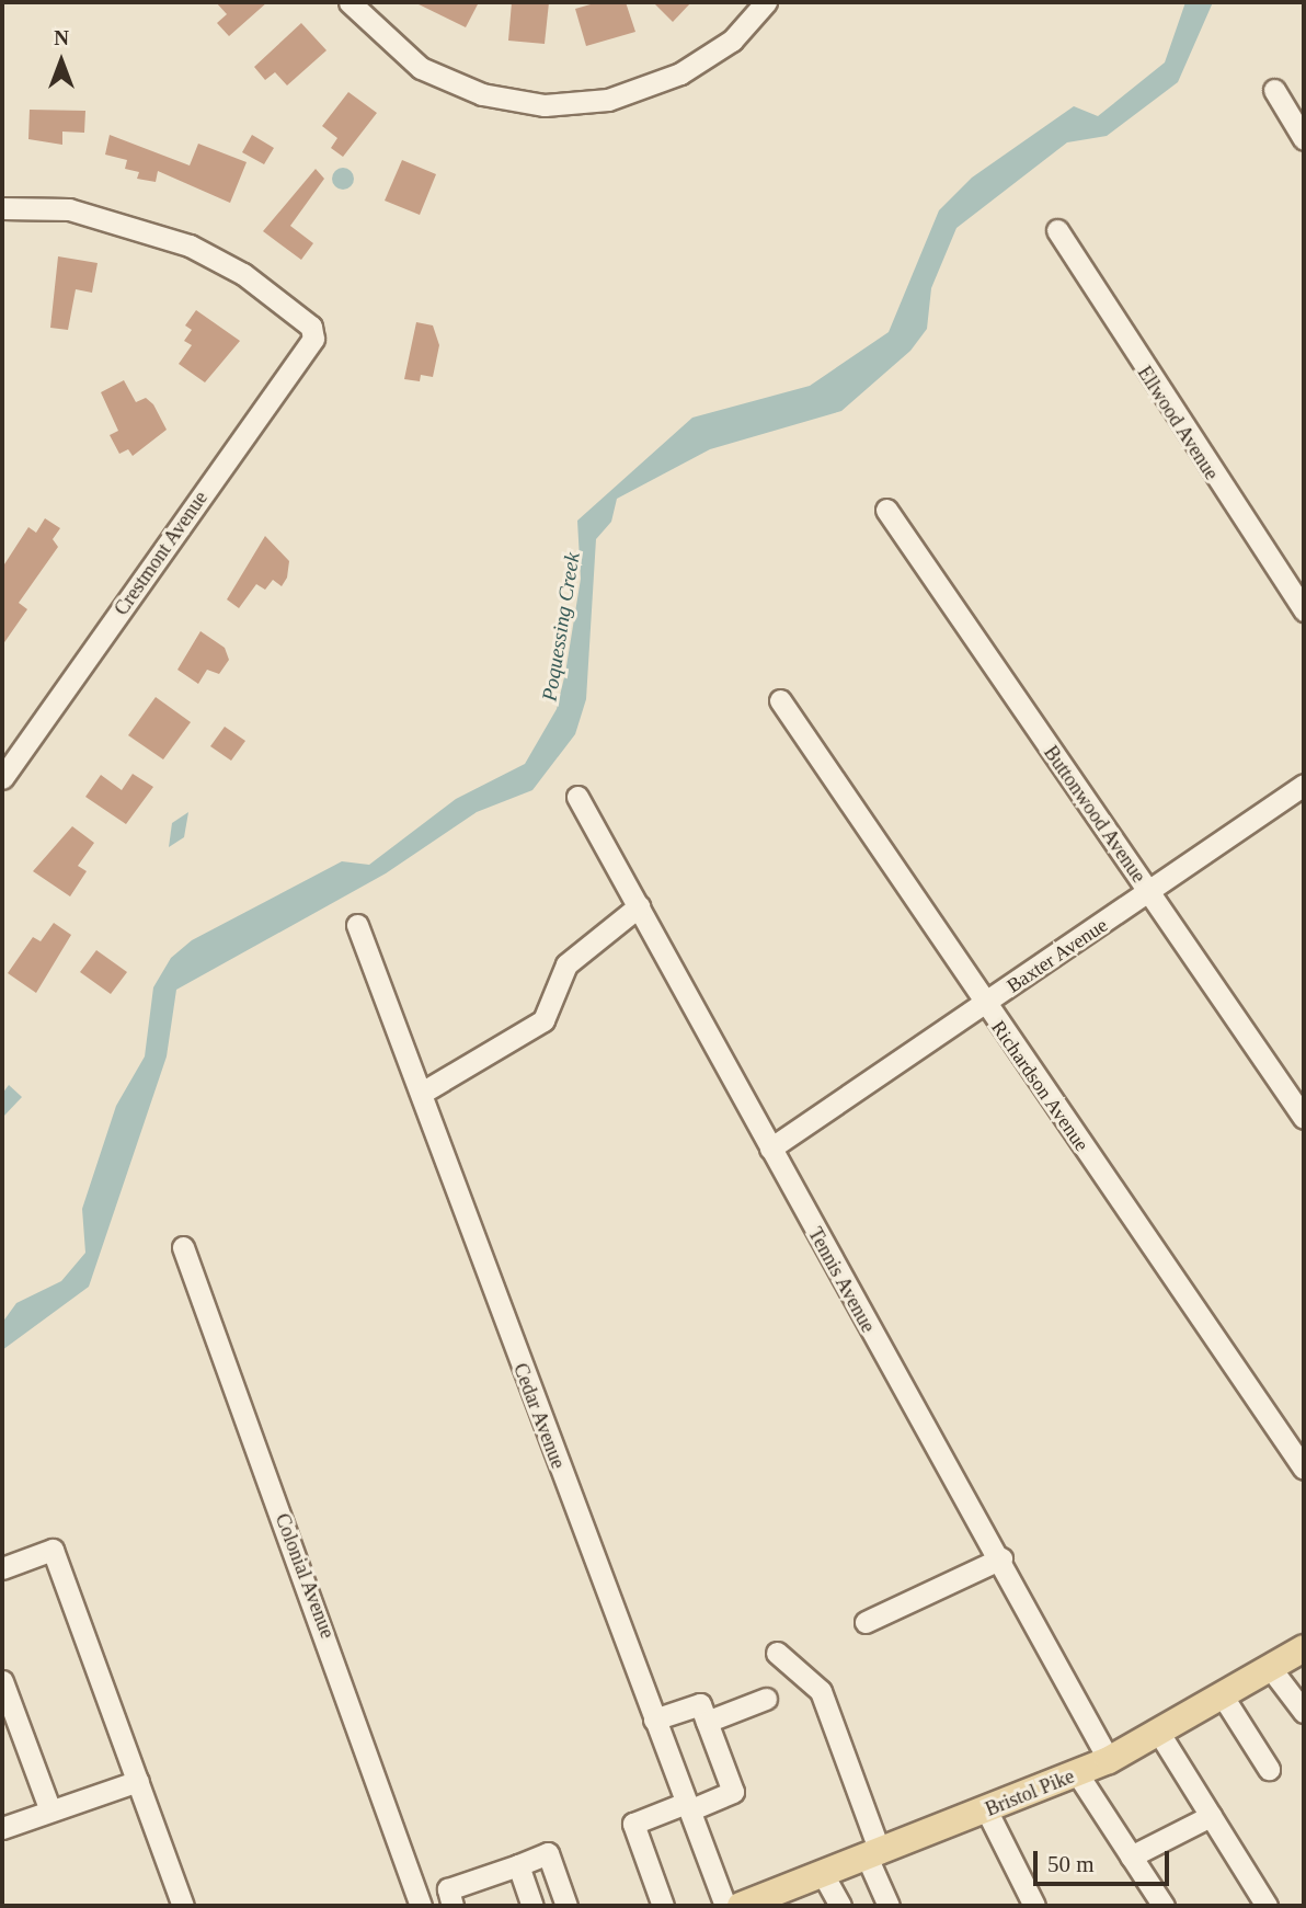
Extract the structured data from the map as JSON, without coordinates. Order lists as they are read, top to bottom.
{
  "streets": {
    "main road": ["Bristol Pike"],
    "street": [
      "Ellwood Avenue",
      "Crestmont Avenue",
      "Buttonwood Avenue",
      "Baxter Avenue",
      "Richardson Avenue",
      "Tennis Avenue",
      "Cedar Avenue",
      "Colonial Avenue"
    ]
  },
  "crossings": [
    ["Buttonwood Avenue", "Baxter Avenue"],
    ["Baxter Avenue", "Richardson Avenue"],
    ["Baxter Avenue", "Tennis Avenue"],
    ["Tennis Avenue", "Bristol Pike"]
  ],
  "water": ["Poquessing Creek"],
  "scale_bar": "50 m",
  "north": "top"
}
